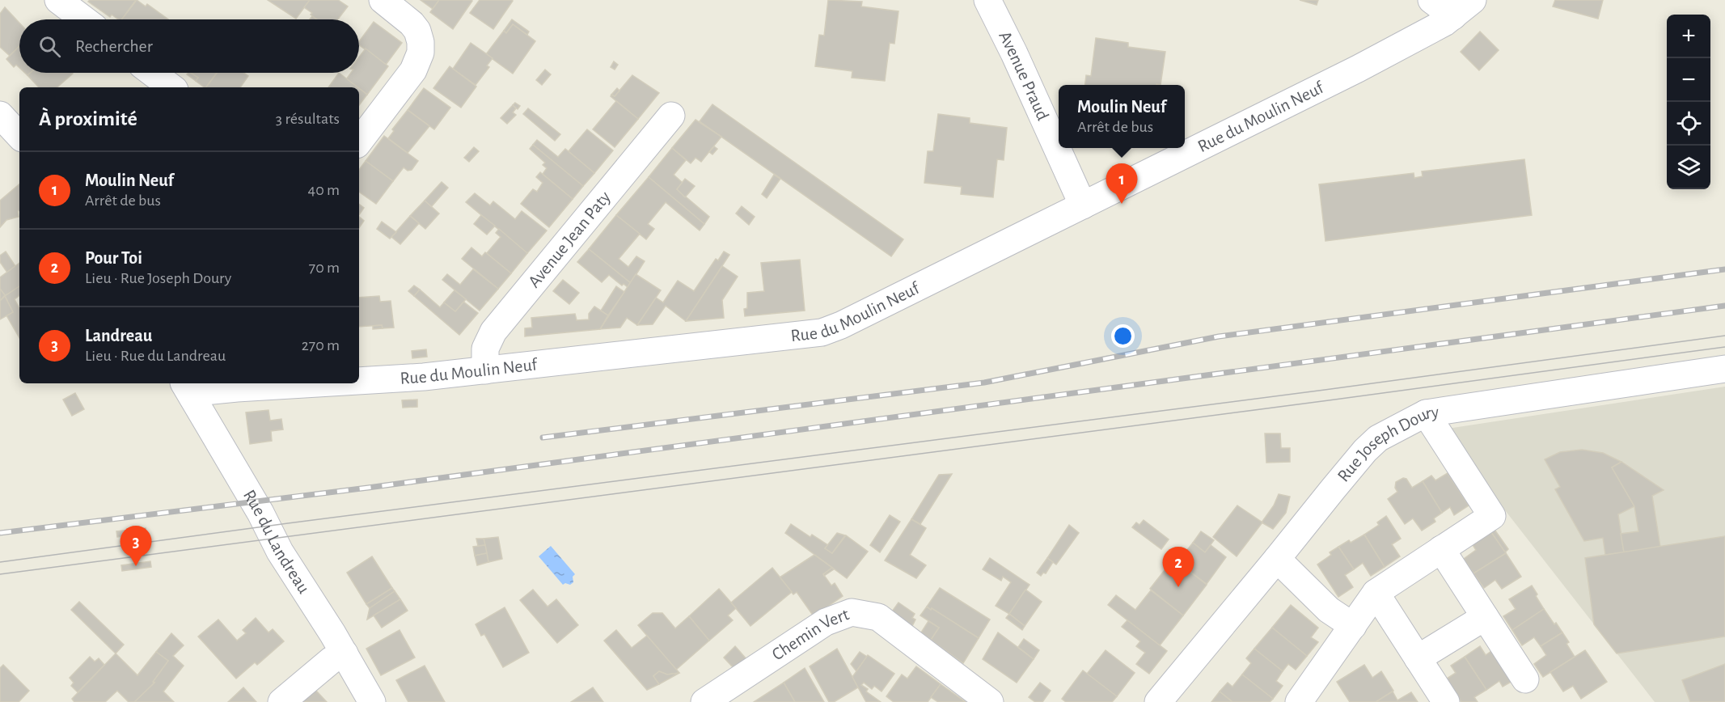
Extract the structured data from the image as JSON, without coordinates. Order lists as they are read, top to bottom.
{
  "streets": {
    "street": [
      "Avenue Praud",
      "Rue du Moulin Neuf",
      "Avenue Jean Paty",
      "Rue Joseph Doury",
      "Rue du Landreau",
      "Chemin Vert"
    ]
  },
  "crossings": [
    ["Avenue Praud", "Rue du Moulin Neuf"],
    ["Rue du Moulin Neuf", "Avenue Jean Paty"],
    ["Rue du Moulin Neuf", "Rue du Landreau"]
  ],
  "page": {
    "map_buttons": ["+", "−"],
    "search": "Rechercher",
    "popup": ["Moulin Neuf", "Arrêt de bus"],
    "heading": ["À proximité", "3 résultats"],
    "list": [
      {
        "mark": "1",
        "name": "Moulin Neuf",
        "note": "Arrêt de bus",
        "value": "40 m"
      },
      {
        "mark": "2",
        "name": "Pour Toi",
        "note": "Lieu · Rue Joseph Doury",
        "value": "70 m"
      },
      {
        "mark": "3",
        "name": "Landreau",
        "note": "Lieu · Rue du Landreau",
        "value": "270 m"
      }
    ],
    "pins": ["1", "3", "2"]
  }
}
